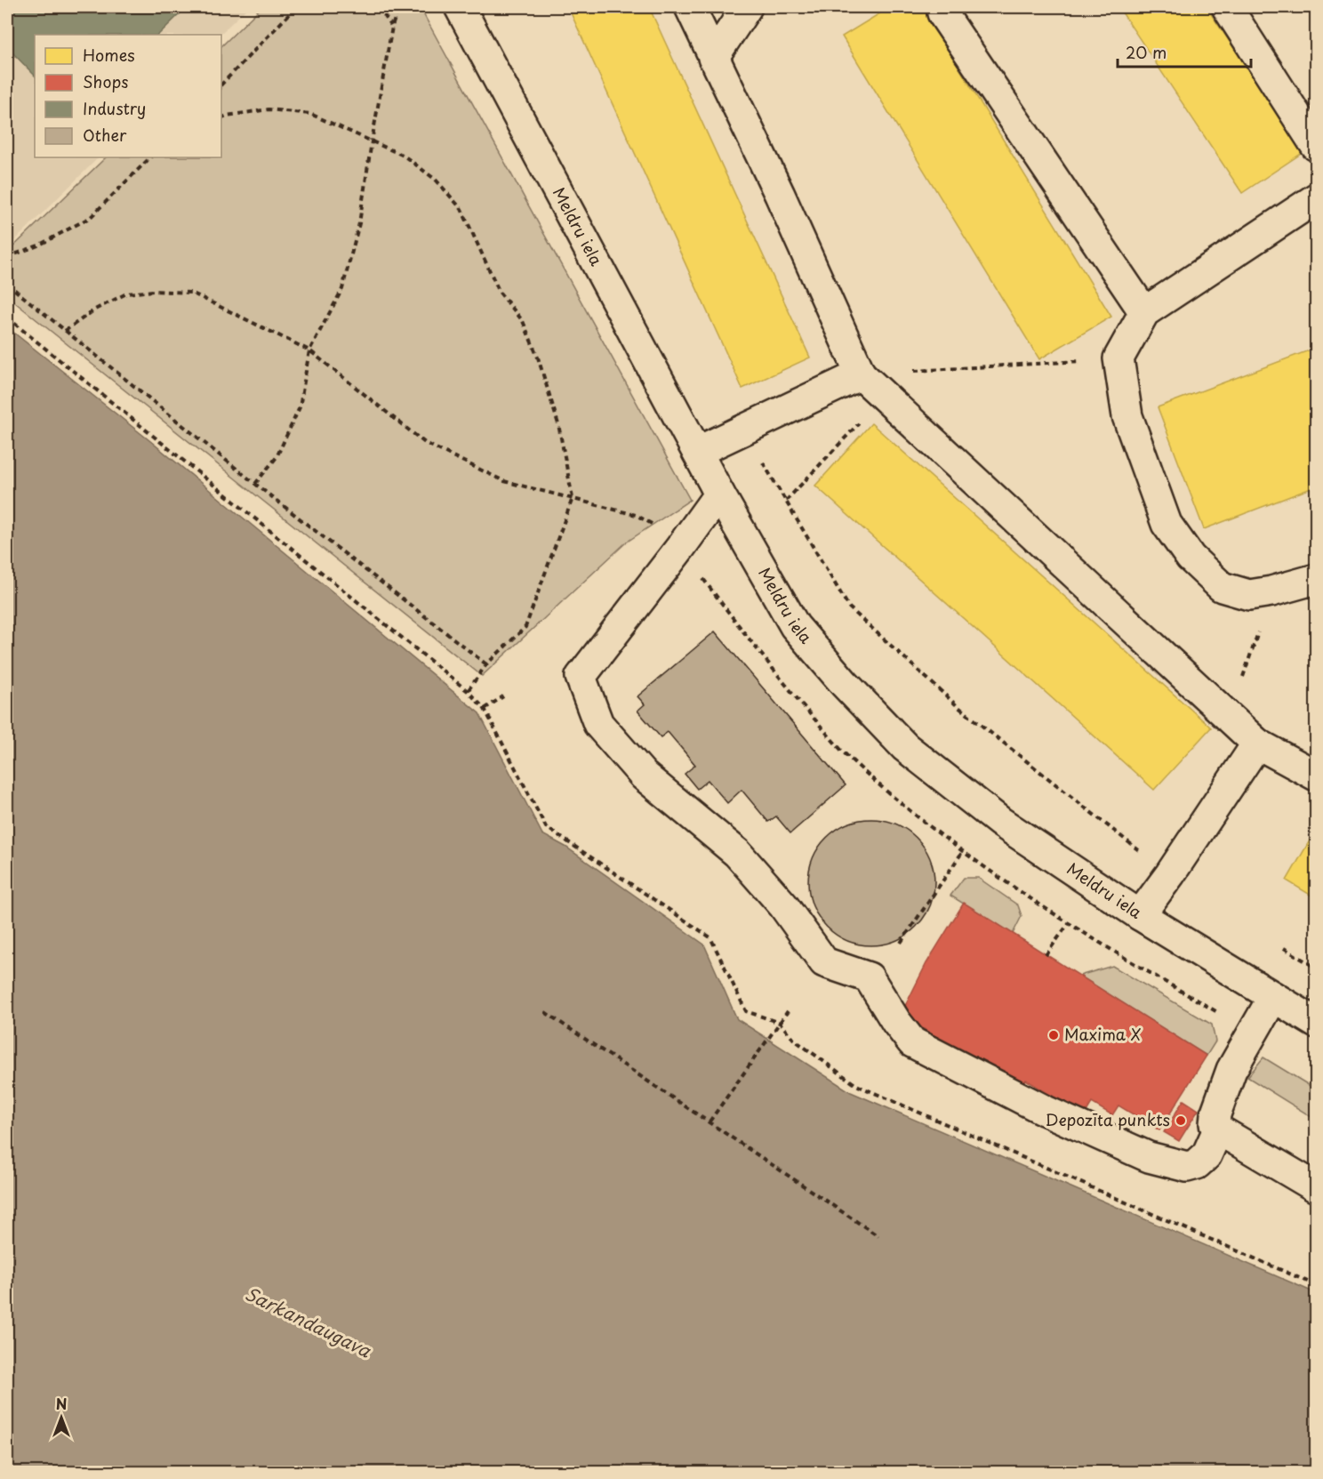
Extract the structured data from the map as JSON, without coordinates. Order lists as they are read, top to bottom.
{
  "streets": {
    "street": ["Meldru iela"]
  },
  "water": ["Sarkandaugava"],
  "places": ["Maxima X", "Depozīta punkts"],
  "legend": [
    "Homes",
    "Shops",
    "Industry",
    "Other"
  ],
  "scale_bar": "20 m",
  "north": "top"
}
